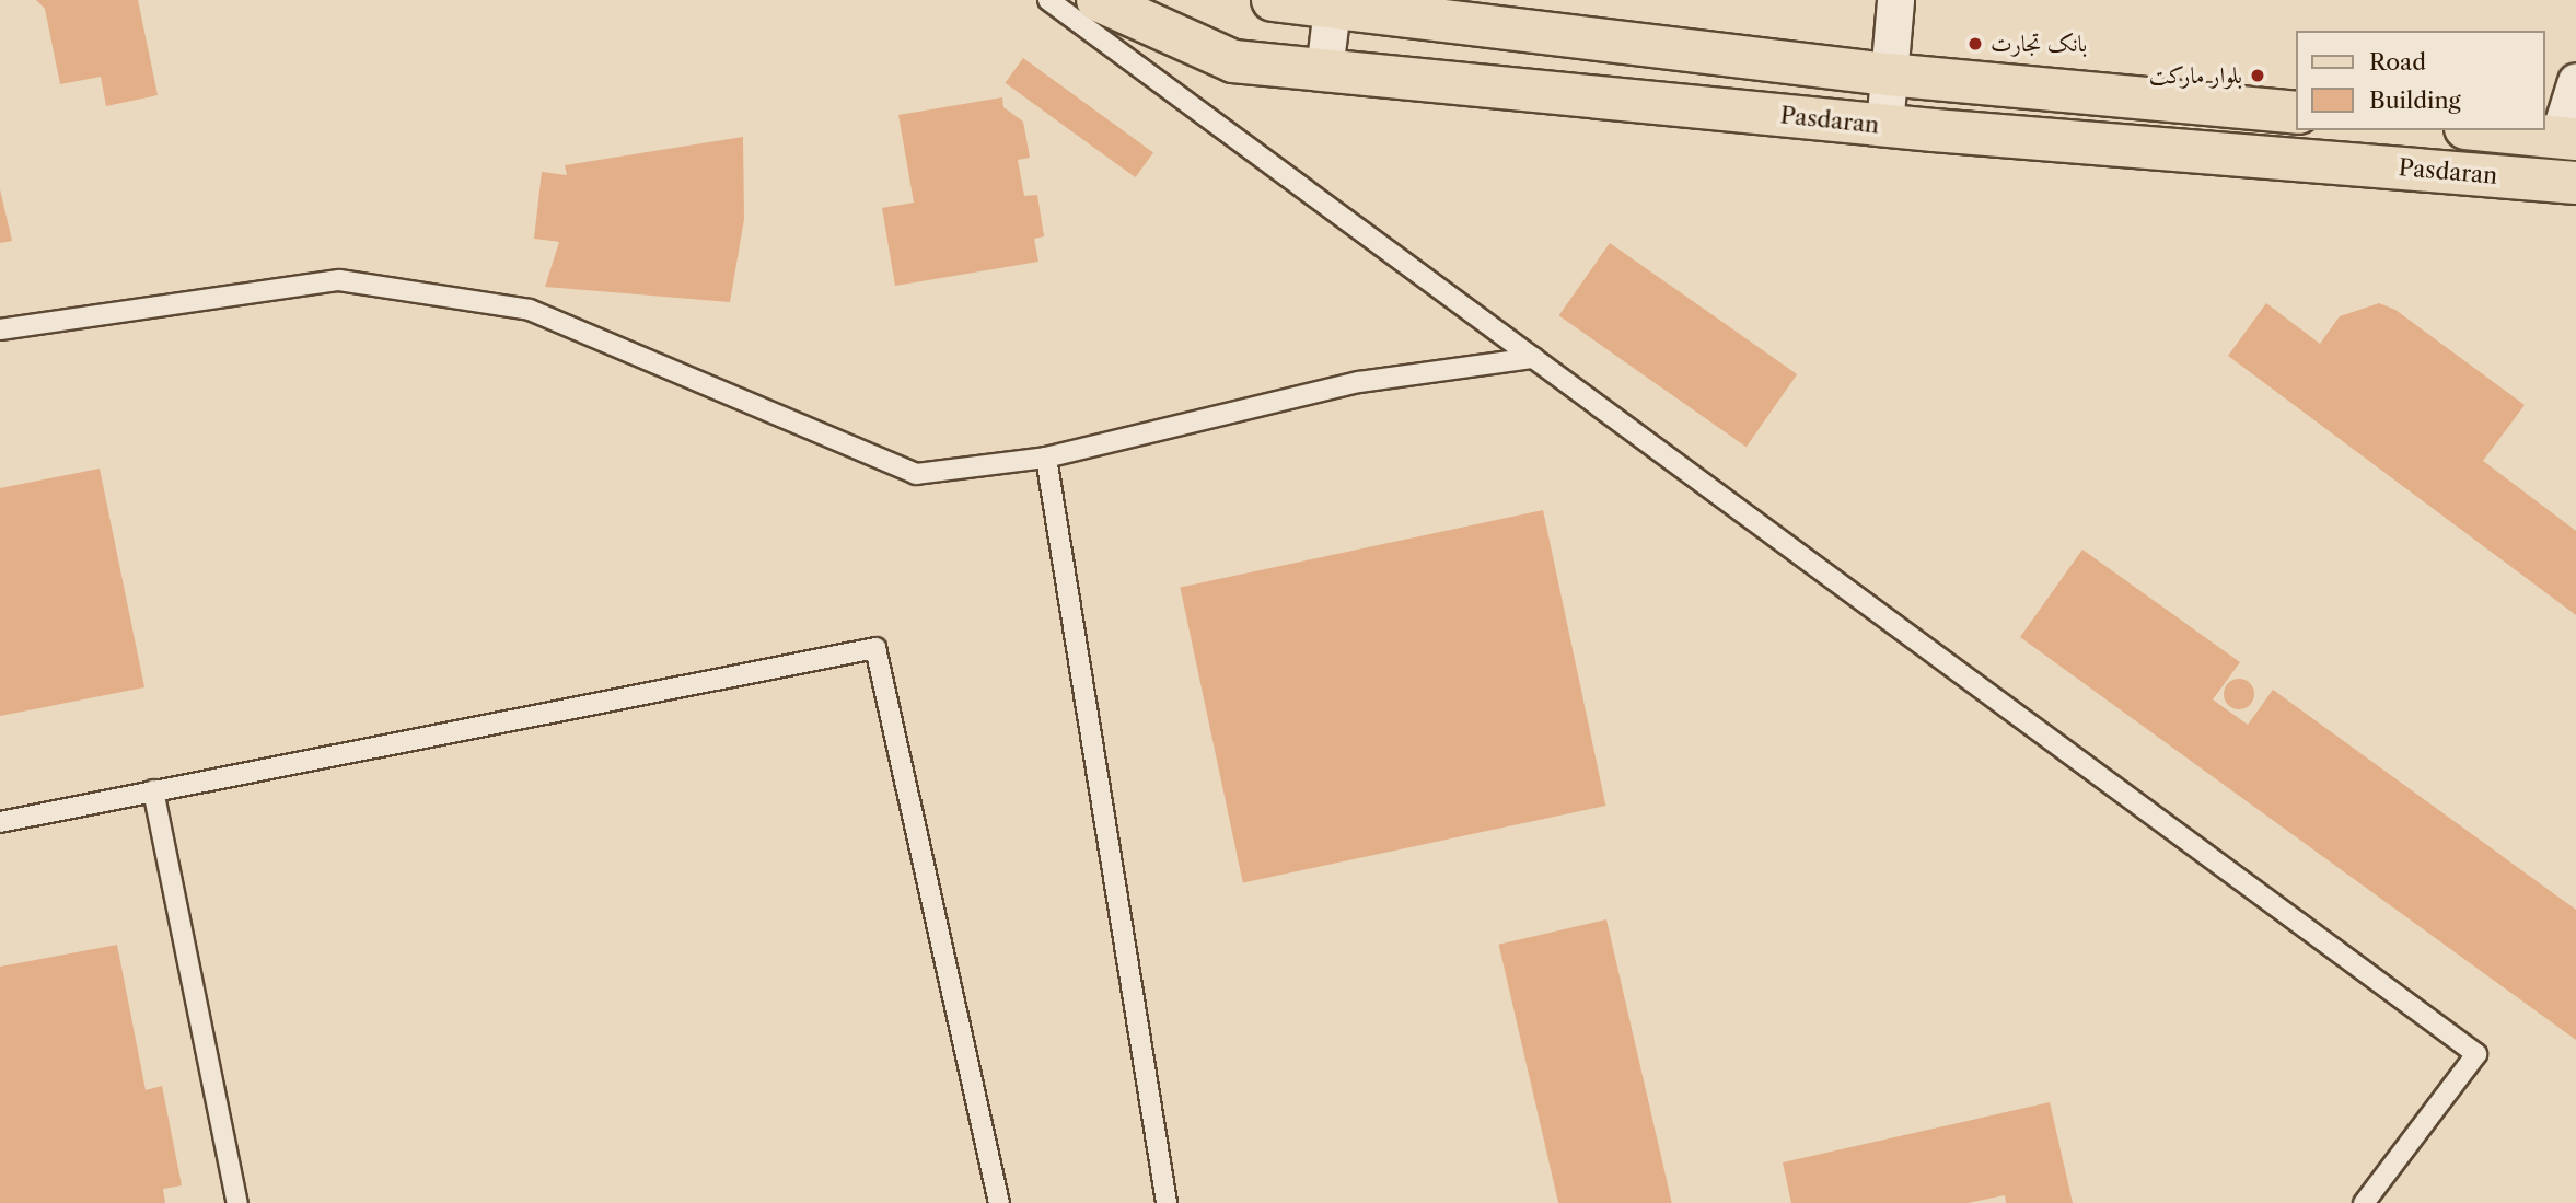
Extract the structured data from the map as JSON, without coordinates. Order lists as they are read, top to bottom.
{
  "streets": {
    "main road": ["Pasdaran"]
  },
  "places": ["بانک تجارت", "بلوار مارکت"],
  "legend": ["Road", "Building"]
}
